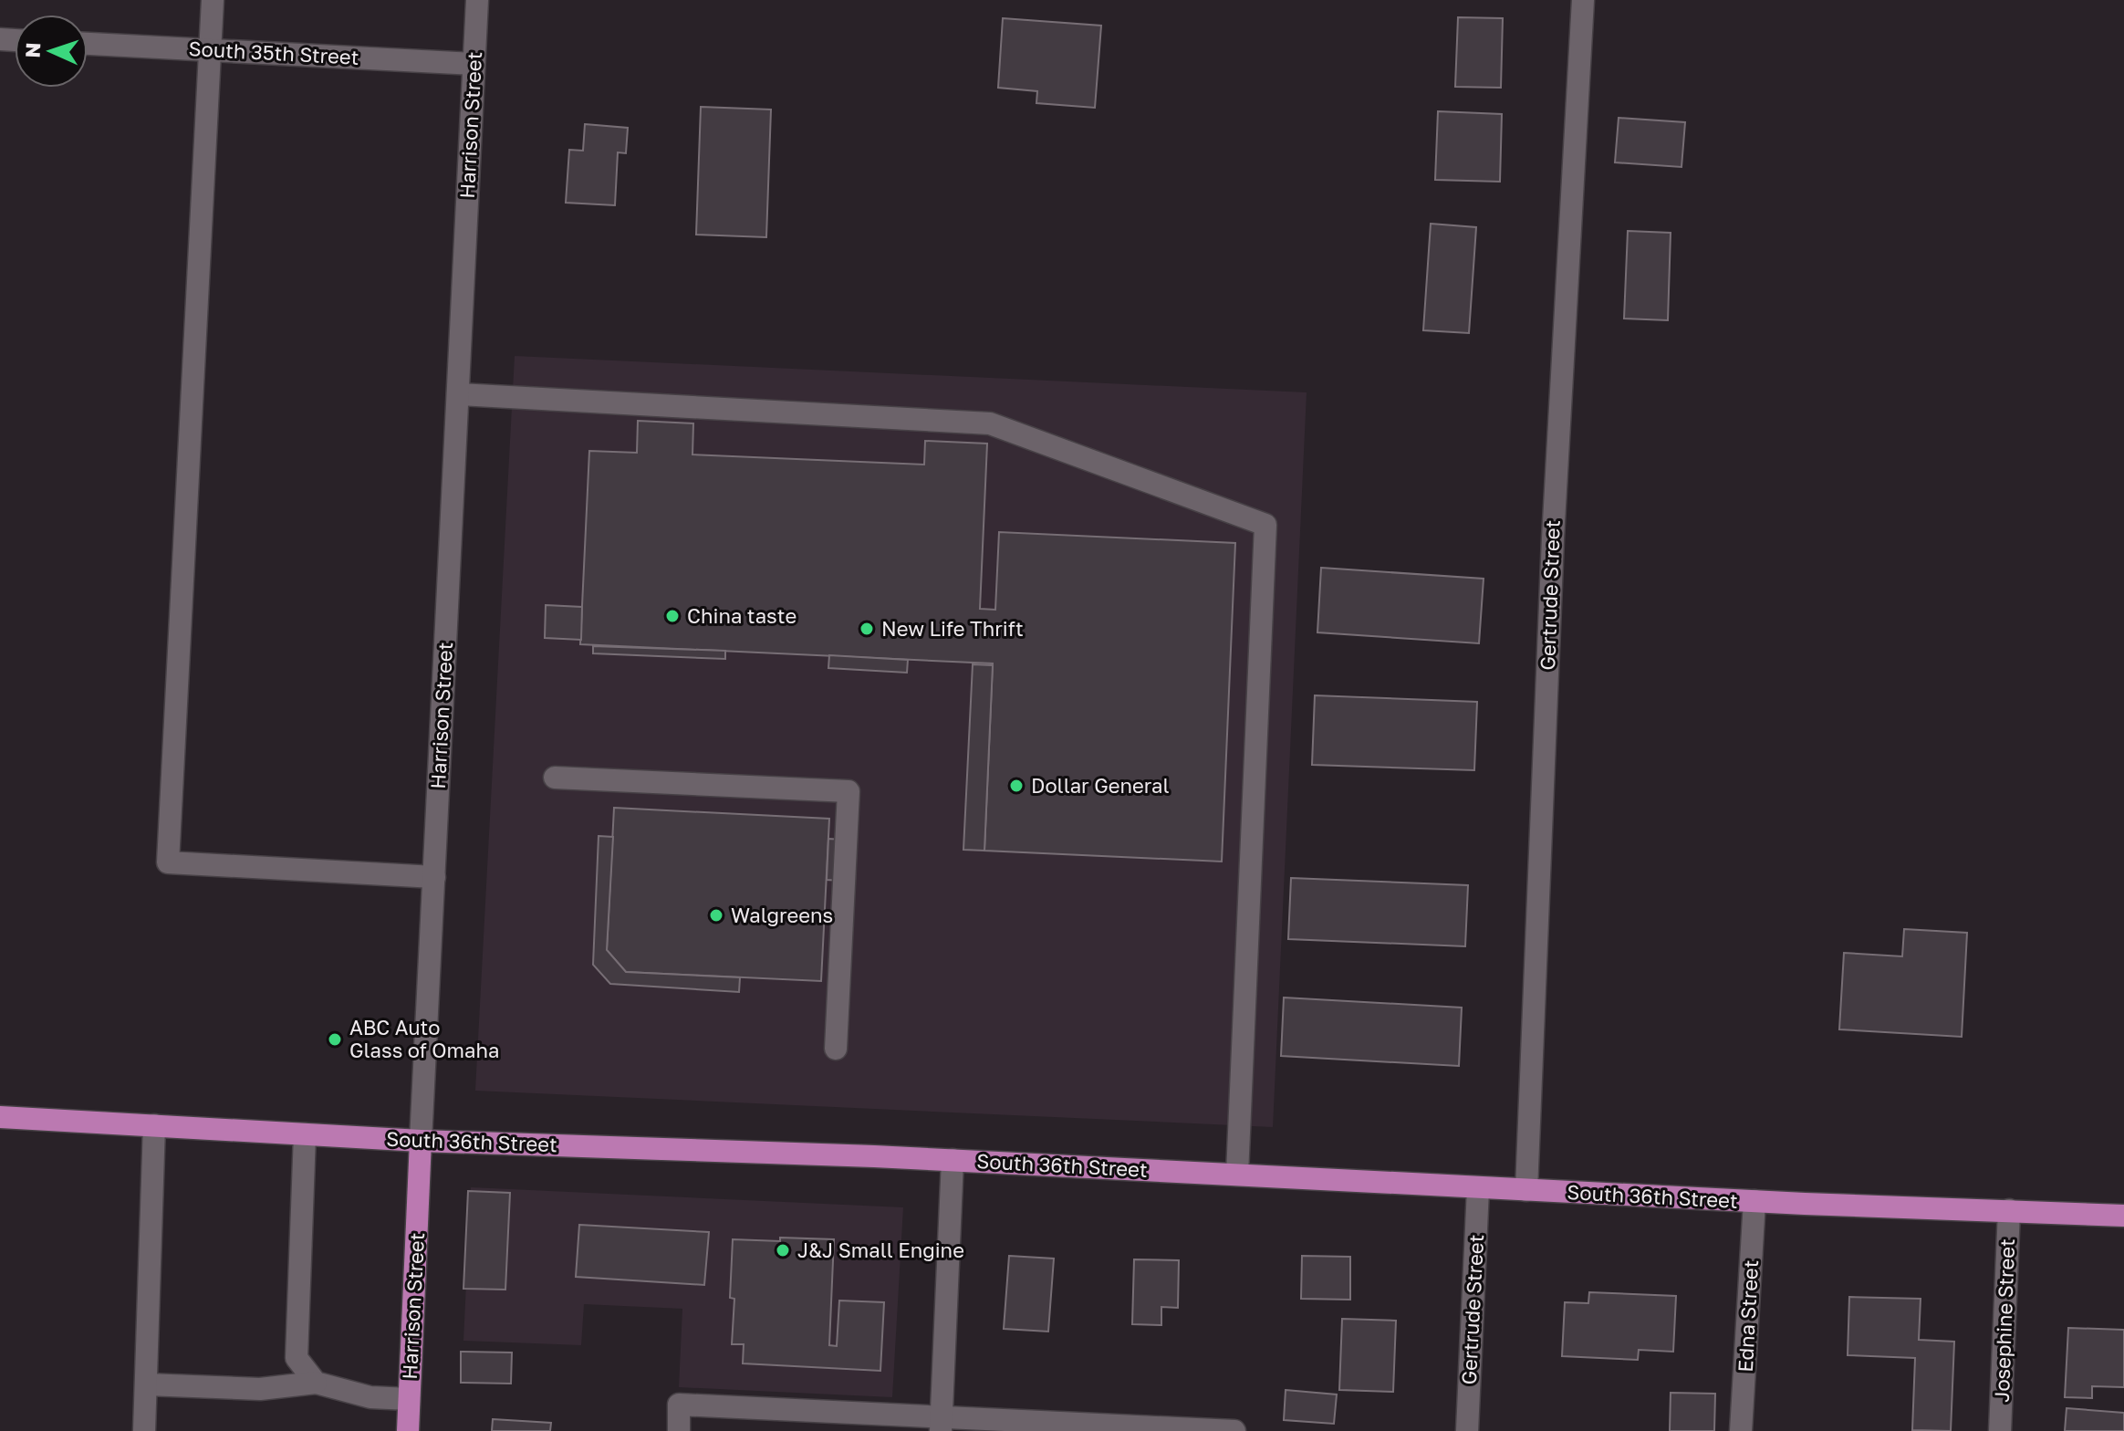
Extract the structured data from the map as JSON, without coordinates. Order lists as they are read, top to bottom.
{
  "streets": {
    "main road": ["Harrison Street", "South 36th Street"],
    "street": [
      "South 35th Street",
      "Gertrude Street",
      "Edna Street",
      "Josephine Street"
    ]
  },
  "crossings": [
    ["South 35th Street", "Harrison Street"],
    ["Harrison Street", "South 36th Street"],
    ["Gertrude Street", "South 36th Street"],
    ["South 36th Street", "Edna Street"],
    ["South 36th Street", "Josephine Street"]
  ],
  "places": [
    "China taste",
    "New Life Thrift",
    "Dollar General",
    "Walgreens",
    "ABC Auto Glass of Omaha",
    "J&J Small Engine"
  ],
  "north": "left"
}
